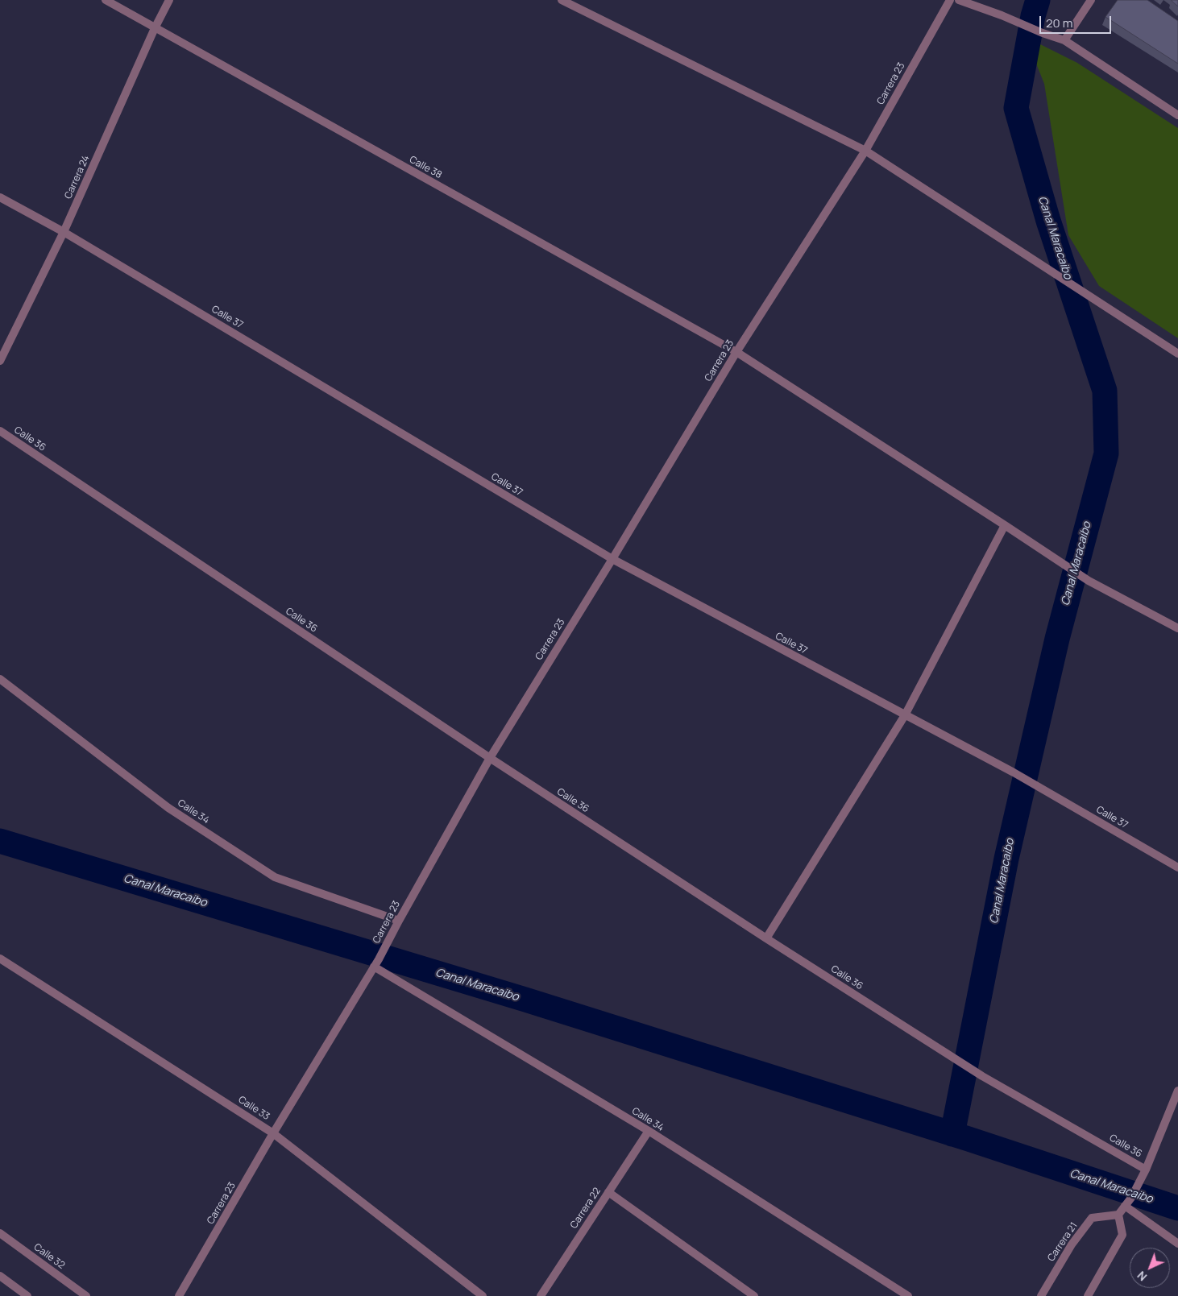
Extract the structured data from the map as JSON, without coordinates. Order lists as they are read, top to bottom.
{
  "streets": {
    "street": [
      "Carrera 23",
      "Calle 38",
      "Carrera 24",
      "Calle 37",
      "Calle 36",
      "Calle 34",
      "Calle 33",
      "Carrera 22",
      "Carrera 21",
      "Calle 32"
    ]
  },
  "crossings": [
    ["Carrera 23", "Calle 38"],
    ["Carrera 23", "Calle 37"],
    ["Carrera 23", "Calle 36"],
    ["Carrera 23", "Calle 34"],
    ["Carrera 23", "Calle 33"],
    ["Calle 38", "Carrera 24"],
    ["Carrera 24", "Calle 37"],
    ["Calle 34", "Carrera 22"]
  ],
  "water": ["Canal Maracaibo"],
  "scale_bar": "20 m",
  "north": "bottom left"
}
